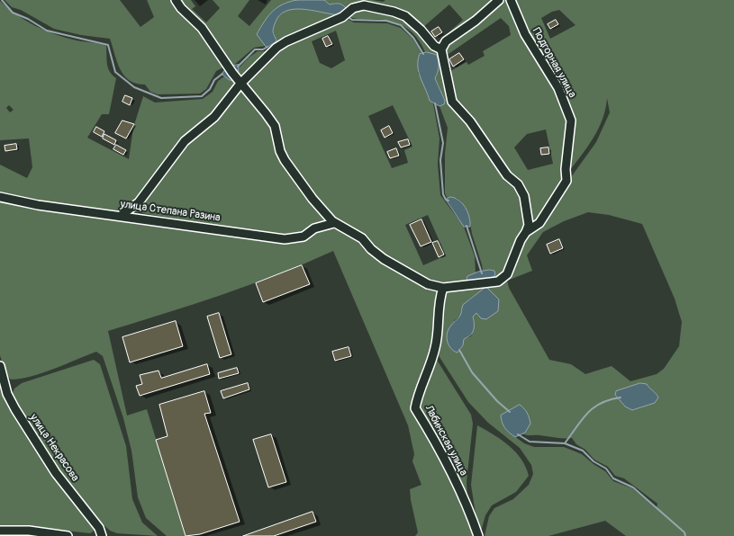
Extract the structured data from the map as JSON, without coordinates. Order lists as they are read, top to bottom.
{
  "streets": {
    "street": [
      "Подгорная улица",
      "улица Степана Разина",
      "Лабинская улица",
      "улица Некрасова"
    ]
  }
}
